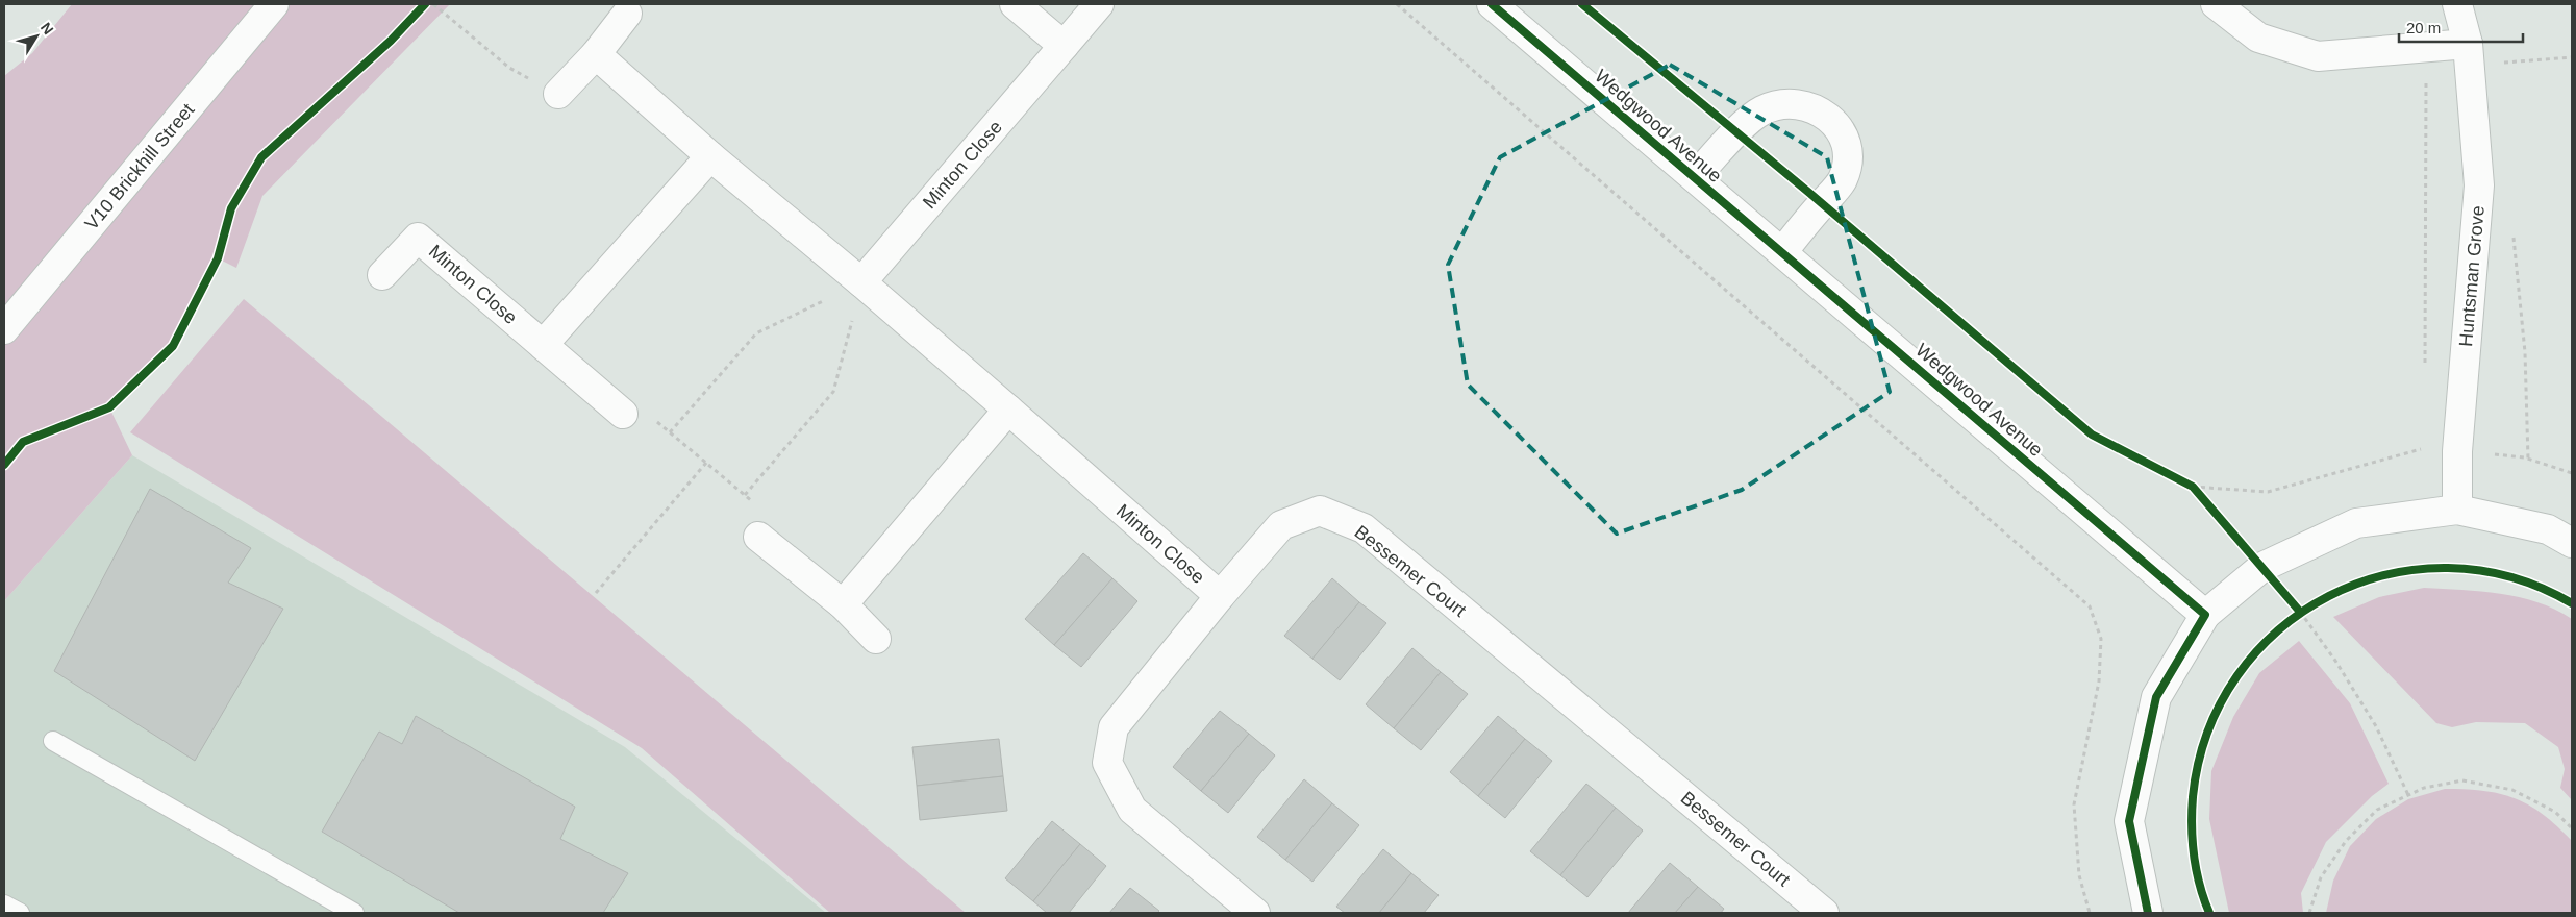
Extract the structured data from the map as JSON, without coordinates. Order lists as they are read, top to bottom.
{
  "streets": {
    "street": [
      "Wedgwood Avenue",
      "Minton Close",
      "V10 Brickhill Street",
      "Huntsman Grove",
      "Bessemer Court"
    ]
  },
  "crossings": [
    ["Minton Close", "Bessemer Court"]
  ],
  "scale_bar": "20 m",
  "north": "top right"
}
